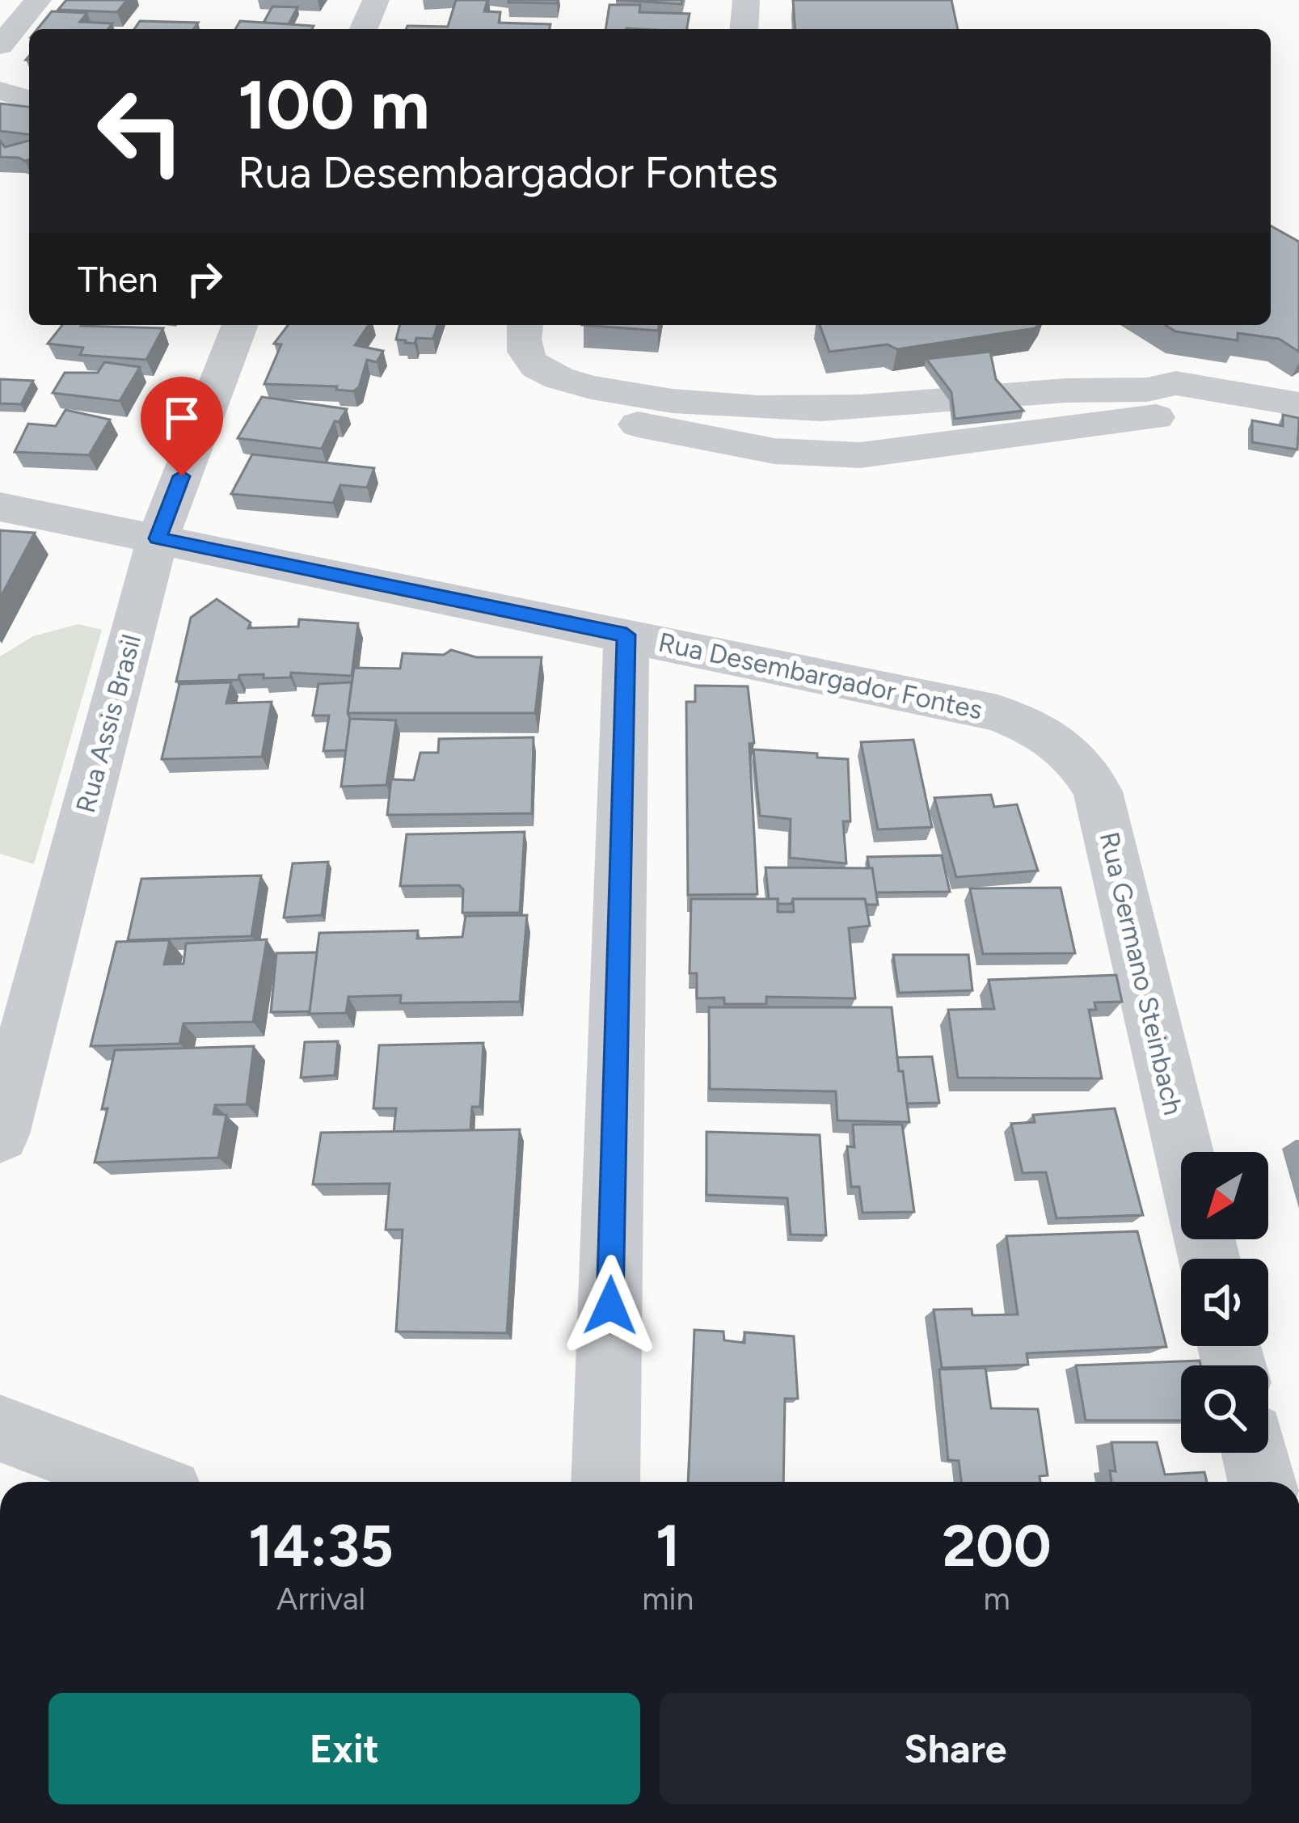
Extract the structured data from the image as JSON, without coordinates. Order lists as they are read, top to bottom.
{
  "streets": {
    "street": ["Rua Desembargador Fontes", "Rua Assis Brasil", "Rua Germano Steinbach"]
  },
  "crossings": [
    ["Rua Desembargador Fontes", "Rua Assis Brasil"],
    ["Rua Desembargador Fontes", "Rua Germano Steinbach"]
  ],
  "north": "bottom left",
  "page": {
    "turn": ["100 m", "Rua Desembargador Fontes"],
    "then": "Then",
    "eta": [
      "14:35",
      "Arrival",
      "1",
      "min",
      "200",
      "m"
    ],
    "buttons": ["Exit", "Share"]
  }
}
